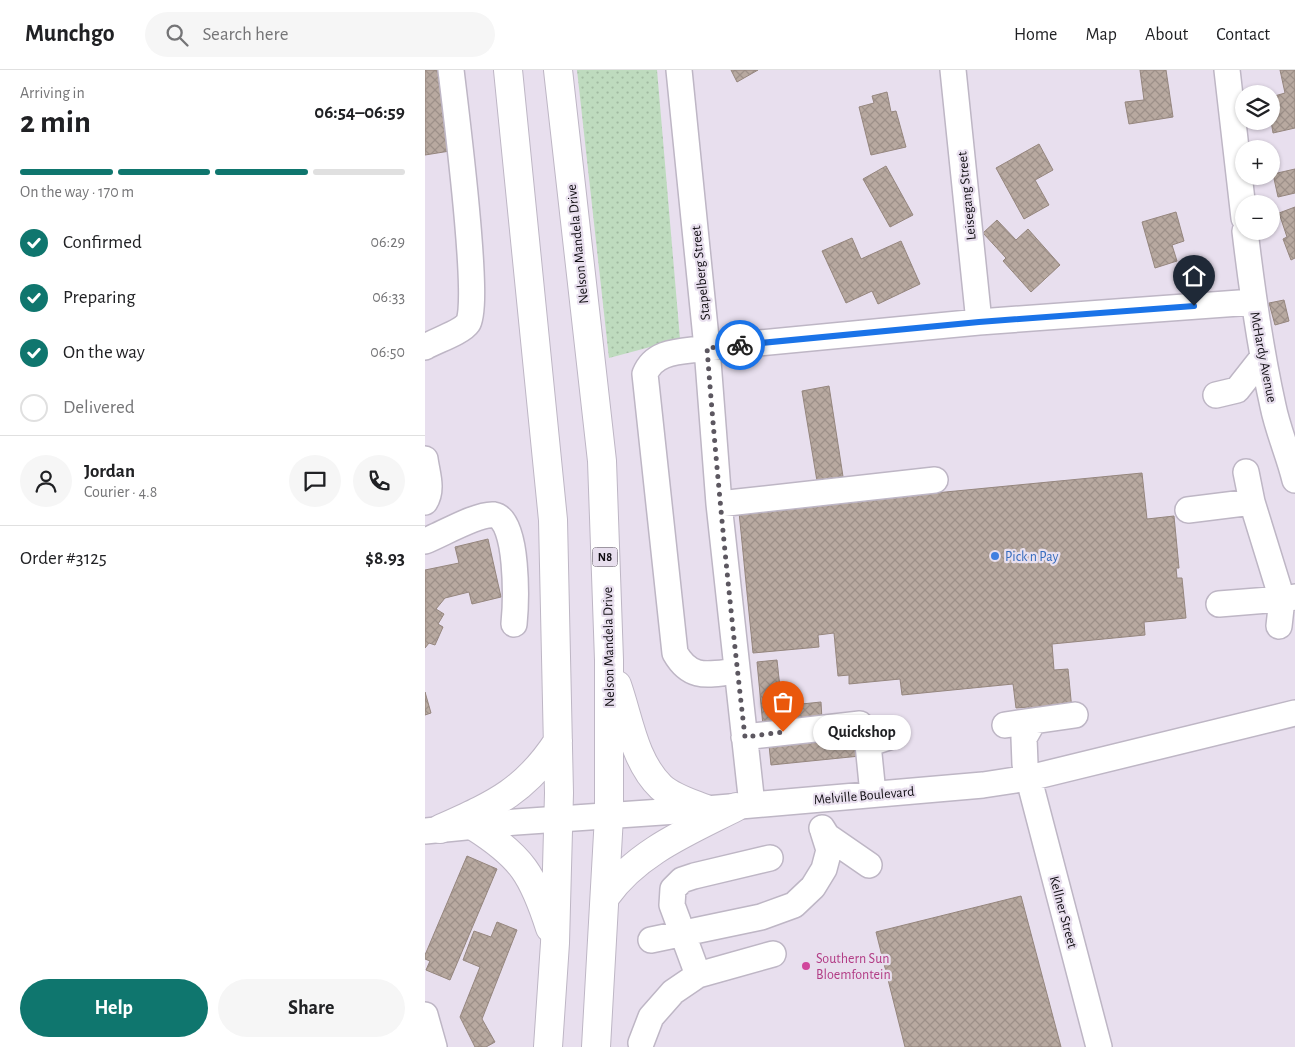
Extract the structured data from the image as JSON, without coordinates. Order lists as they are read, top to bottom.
{
  "streets": {
    "highway": ["Nelson Mandela Drive", "N8"],
    "street": [
      "Leisegang Street",
      "Stapelberg Street",
      "McHardy Avenue",
      "Melville Boulevard",
      "Kellner Street"
    ]
  },
  "crossings": [
    ["Nelson Mandela Drive", "Melville Boulevard"],
    ["Stapelberg Street", "Melville Boulevard"],
    ["Melville Boulevard", "Kellner Street"]
  ],
  "places": ["Pick n Pay", "Quickshop", "Southern Sun Bloemfontein"],
  "page": {
    "header": "Munchgo",
    "search": "Search here",
    "nav": [
      "Home",
      "Map",
      "About",
      "Contact"
    ],
    "heading": ["2 min", "Arriving in", "06:54–06:59"],
    "panel": [
      "Jordan",
      "Courier · 4.8",
      "Order #3125",
      "$8.93"
    ],
    "map_buttons": ["+", "−"],
    "bar": "On the way · 170 m",
    "list": [
      ["Confirmed", "06:29"],
      ["Preparing", "06:33"],
      ["On the way", "06:50"],
      "Delivered"
    ],
    "bubble": "Quickshop",
    "buttons": ["Help", "Share"]
  }
}
